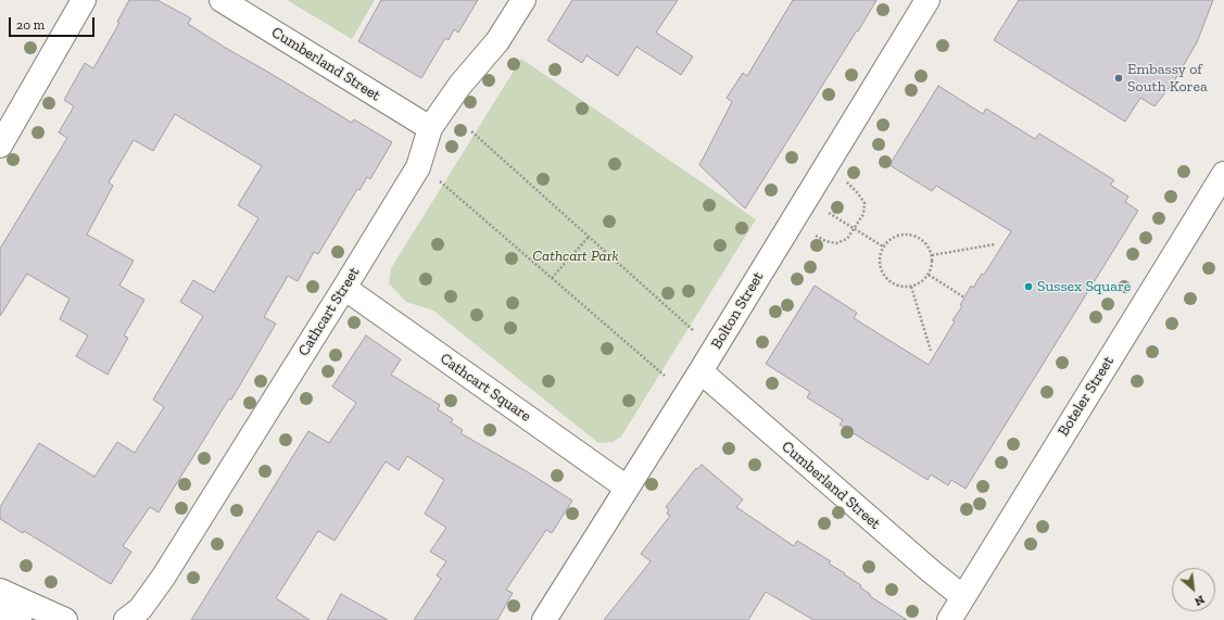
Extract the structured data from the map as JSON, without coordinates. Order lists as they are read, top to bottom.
{
  "streets": {
    "main road": [
      "Cumberland Street",
      "Bolton Street",
      "Cathcart Street",
      "Cathcart Square",
      "Boteler Street"
    ]
  },
  "crossings": [
    ["Cumberland Street", "Bolton Street"],
    ["Cumberland Street", "Cathcart Street"],
    ["Cumberland Street", "Boteler Street"],
    ["Bolton Street", "Cathcart Square"],
    ["Cathcart Street", "Cathcart Square"]
  ],
  "parks": ["Cathcart Park"],
  "places": ["Embassy of South Korea", "Sussex Square"],
  "scale_bar": "20 m",
  "north": "bottom right"
}
